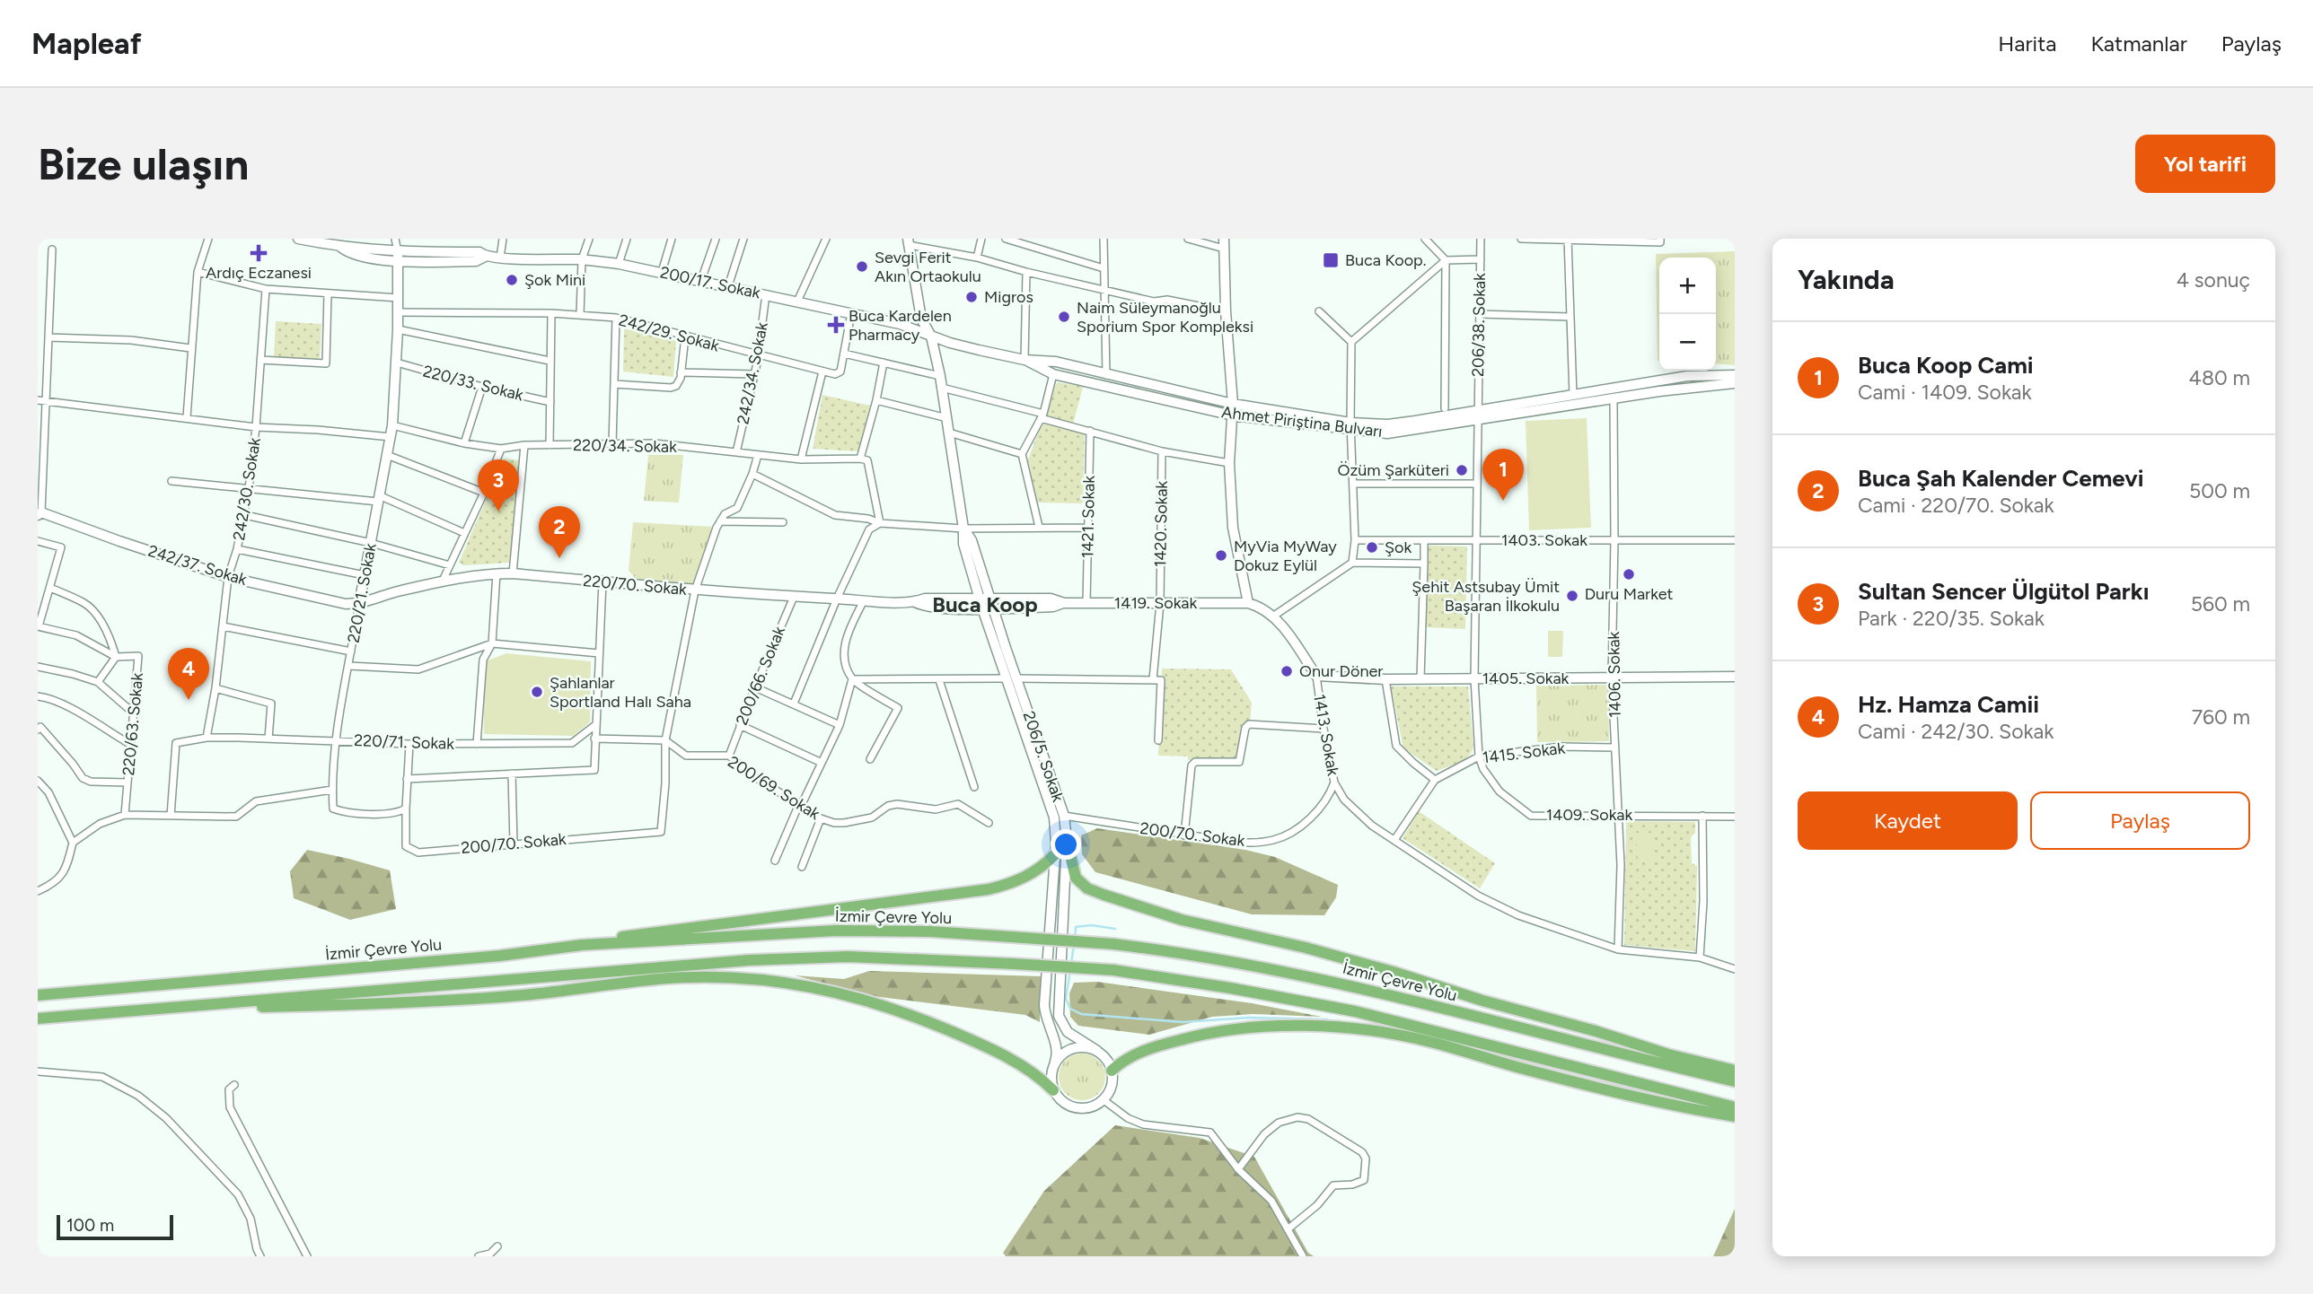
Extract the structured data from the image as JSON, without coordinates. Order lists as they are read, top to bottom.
{
  "streets": {
    "highway": ["İzmir Çevre Yolu"],
    "main road": [
      "200/17. Sokak",
      "Ahmet Piriştina Bulvarı",
      "242/37. Sokak",
      "220/70. Sokak",
      "220/21. Sokak",
      "1419. Sokak",
      "1405. Sokak",
      "1413. Sokak",
      "206/5. Sokak"
    ],
    "street": [
      "206/38. Sokak",
      "242/29. Sokak",
      "242/34. Sokak",
      "220/33. Sokak",
      "220/34. Sokak",
      "242/30. Sokak",
      "1421. Sokak",
      "1420. Sokak",
      "1403. Sokak",
      "1406. Sokak",
      "200/66. Sokak",
      "220/63. Sokak",
      "220/71. Sokak",
      "1415. Sokak",
      "200/69. Sokak",
      "1409. Sokak",
      "200/70. Sokak"
    ]
  },
  "crossings": [
    ["200/17. Sokak", "242/34. Sokak"],
    ["200/17. Sokak", "Ahmet Piriştina Bulvarı"],
    ["200/17. Sokak", "220/21. Sokak"],
    ["200/17. Sokak", "206/5. Sokak"],
    ["206/38. Sokak", "Ahmet Piriştina Bulvarı"],
    ["206/38. Sokak", "1409. Sokak"],
    ["242/29. Sokak", "242/34. Sokak"],
    ["242/29. Sokak", "220/21. Sokak"],
    ["242/34. Sokak", "220/34. Sokak"],
    ["220/33. Sokak", "220/21. Sokak"],
    ["Ahmet Piriştina Bulvarı", "1406. Sokak"],
    ["Ahmet Piriştina Bulvarı", "206/5. Sokak"],
    ["Ahmet Piriştina Bulvarı", "1409. Sokak"],
    ["220/34. Sokak", "220/21. Sokak"],
    ["242/30. Sokak", "242/37. Sokak"],
    ["242/30. Sokak", "220/71. Sokak"],
    ["1421. Sokak", "1419. Sokak"],
    ["1420. Sokak", "1419. Sokak"],
    ["1403. Sokak", "1406. Sokak"],
    ["1403. Sokak", "1409. Sokak"],
    ["242/37. Sokak", "220/70. Sokak"],
    ["242/37. Sokak", "220/21. Sokak"],
    ["220/70. Sokak", "220/21. Sokak"],
    ["220/70. Sokak", "1419. Sokak"],
    ["220/70. Sokak", "200/66. Sokak"],
    ["220/70. Sokak", "206/5. Sokak"],
    ["220/21. Sokak", "220/71. Sokak"],
    ["1419. Sokak", "1413. Sokak"],
    ["1419. Sokak", "206/5. Sokak"],
    ["1406. Sokak", "1405. Sokak"],
    ["1406. Sokak", "1413. Sokak"],
    ["1406. Sokak", "1415. Sokak"],
    ["1406. Sokak", "1409. Sokak"],
    ["200/66. Sokak", "200/69. Sokak"],
    ["1405. Sokak", "1413. Sokak"],
    ["1405. Sokak", "1409. Sokak"],
    ["1413. Sokak", "1415. Sokak"],
    ["1413. Sokak", "200/70. Sokak"],
    ["1415. Sokak", "1409. Sokak"],
    ["206/5. Sokak", "200/70. Sokak"],
    ["200/69. Sokak", "200/70. Sokak"]
  ],
  "districts": ["Buca Koop"],
  "places": {
    "health": ["Ardıç Eczanesi", "Buca Kardelen Pharmacy"],
    "transit": ["Buca Koop."],
    "other": [
      "Sevgi Ferit Akın Ortaokulu",
      "Şok Mini",
      "Migros",
      "Naim Süleymanoğlu Sporium Spor Kompleksi",
      "Özüm Şarküteri",
      "Şok",
      "MyVia MyWay Dokuz Eylül",
      "Duru Market",
      "Şehit Astsubay Ümit Başaran İlkokulu",
      "Onur Döner",
      "Şahlanlar Sportland Halı Saha"
    ]
  },
  "scale_bar": "100 m",
  "page": {
    "header": "Mapleaf",
    "nav": ["Harita", "Katmanlar", "Paylaş"],
    "buttons": [
      "Yol tarifi",
      ["Kaydet", "Paylaş"]
    ],
    "title": "Bize ulaşın",
    "heading": ["Yakında", "4 sonuç"],
    "map_buttons": ["+", "−"],
    "list": [
      {
        "mark": "1",
        "name": "Buca Koop Cami",
        "note": "Cami · 1409. Sokak",
        "value": "480 m"
      },
      {
        "mark": "2",
        "name": "Buca Şah Kalender Cemevi",
        "note": "Cami · 220/70. Sokak",
        "value": "500 m"
      },
      {
        "mark": "3",
        "name": "Sultan Sencer Ülgütol Parkı",
        "note": "Park · 220/35. Sokak",
        "value": "560 m"
      },
      {
        "mark": "4",
        "name": "Hz. Hamza Camii",
        "note": "Cami · 242/30. Sokak",
        "value": "760 m"
      }
    ],
    "pins": [
      "1",
      "3",
      "2",
      "4"
    ],
    "scale": "100 m"
  }
}
